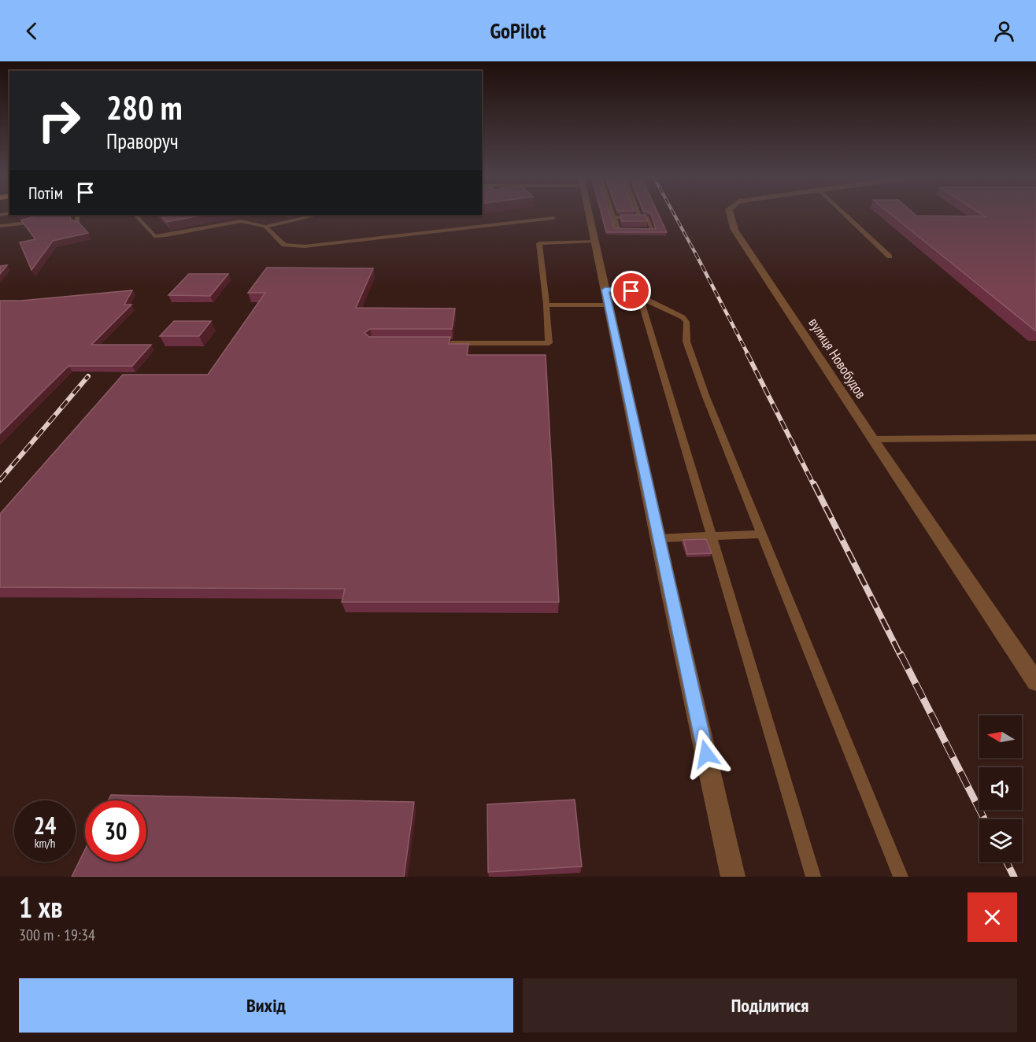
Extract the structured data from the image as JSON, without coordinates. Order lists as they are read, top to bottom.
{
  "streets": {
    "street": ["вулиця Новобудов"]
  },
  "north": "left",
  "page": {
    "header": "GoPilot",
    "turn": ["280 m", "Праворуч"],
    "then": "Потім",
    "speed": "24 km/h",
    "limit": "30",
    "heading": ["1 хв", "300 m · 19:34"],
    "buttons": ["Вихід", "Поділитися"]
  }
}
